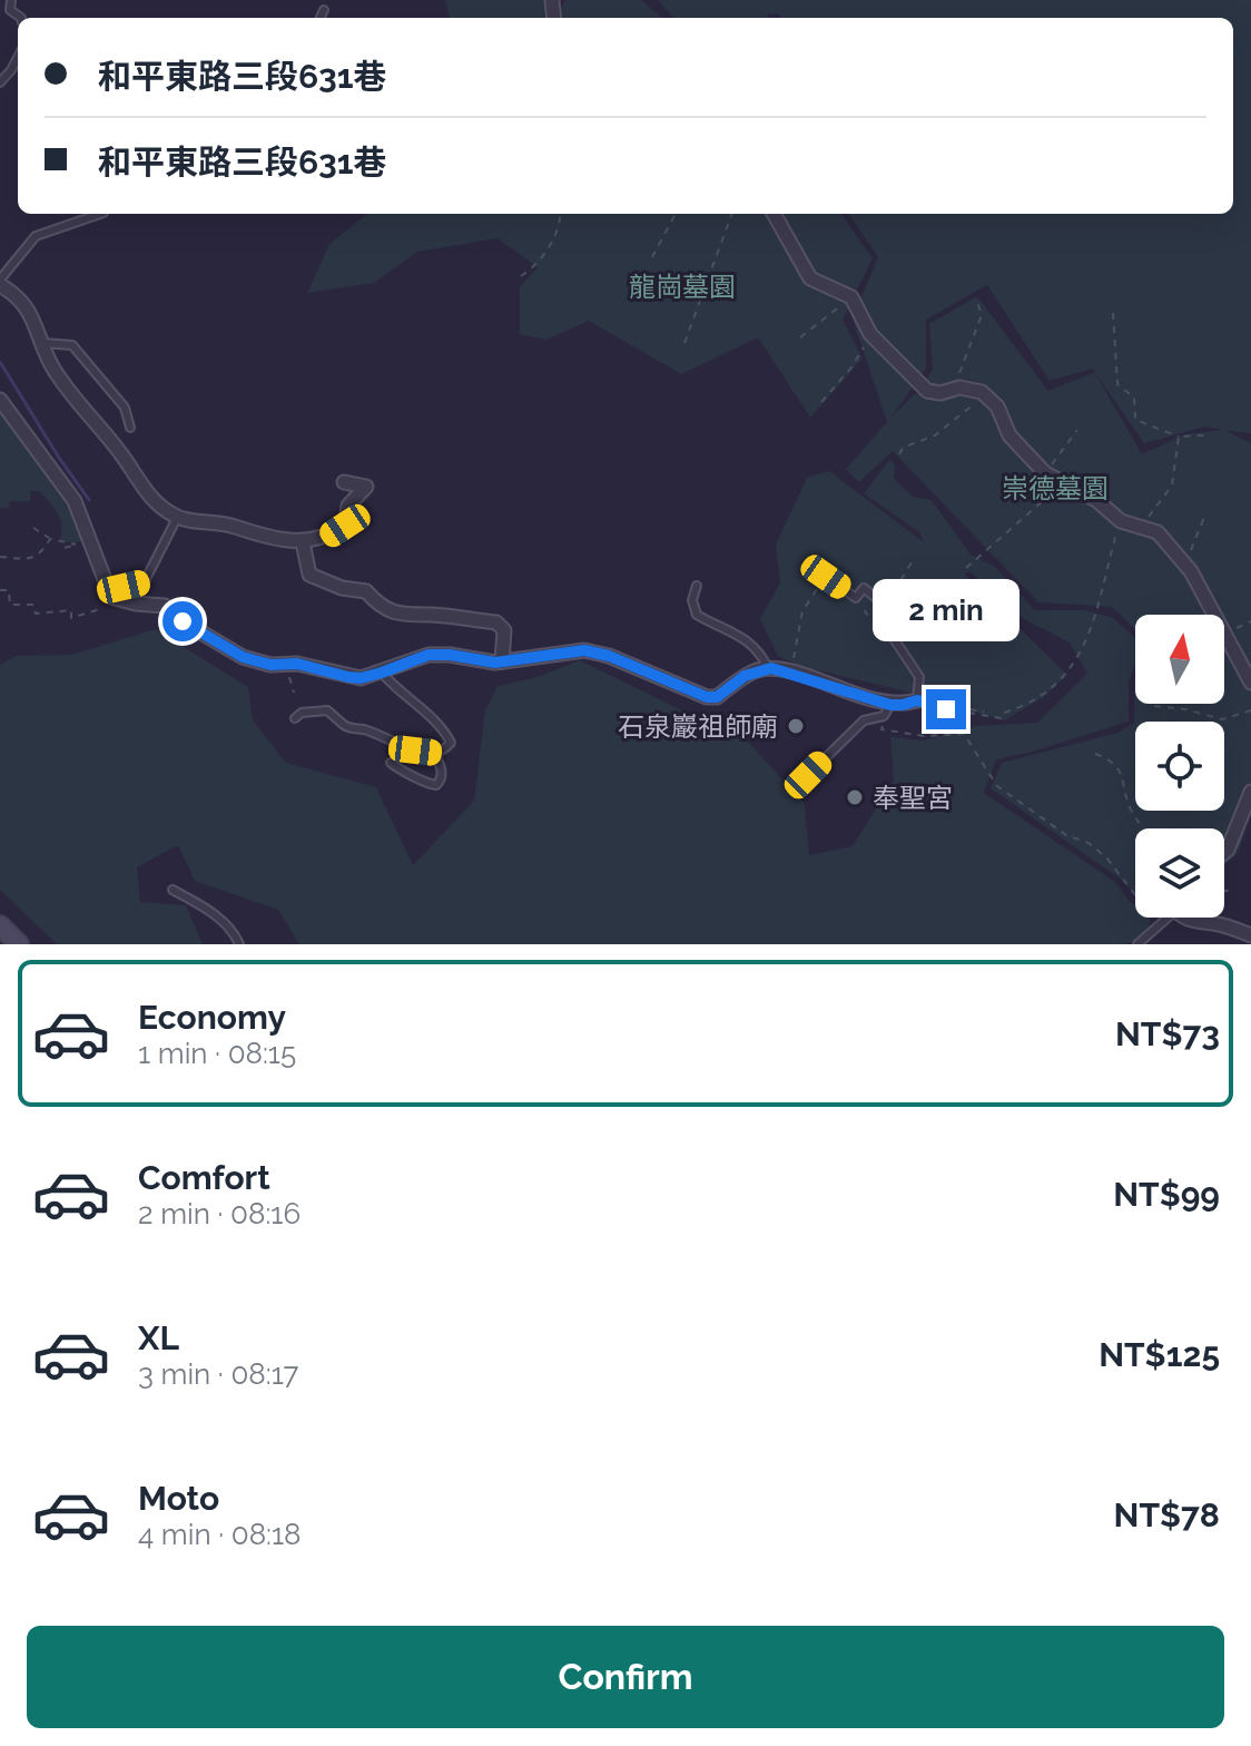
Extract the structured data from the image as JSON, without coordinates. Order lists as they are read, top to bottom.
{
  "parks": ["龍崗墓園", "崇德墓園"],
  "places": ["石泉巖祖師廟", "奉聖宮"],
  "north": "top",
  "page": {
    "banner": ["和平東路三段631巷", "和平東路三段631巷"],
    "bubble": "2 min",
    "list": [
      {
        "name": "Economy",
        "note": "1 min · 08:15",
        "value": "NT$73"
      },
      {
        "name": "Comfort",
        "note": "2 min · 08:16",
        "value": "NT$99"
      },
      {
        "name": "XL",
        "note": "3 min · 08:17",
        "value": "NT$125"
      },
      {
        "name": "Moto",
        "note": "4 min · 08:18",
        "value": "NT$78"
      }
    ],
    "buttons": "Confirm"
  }
}
